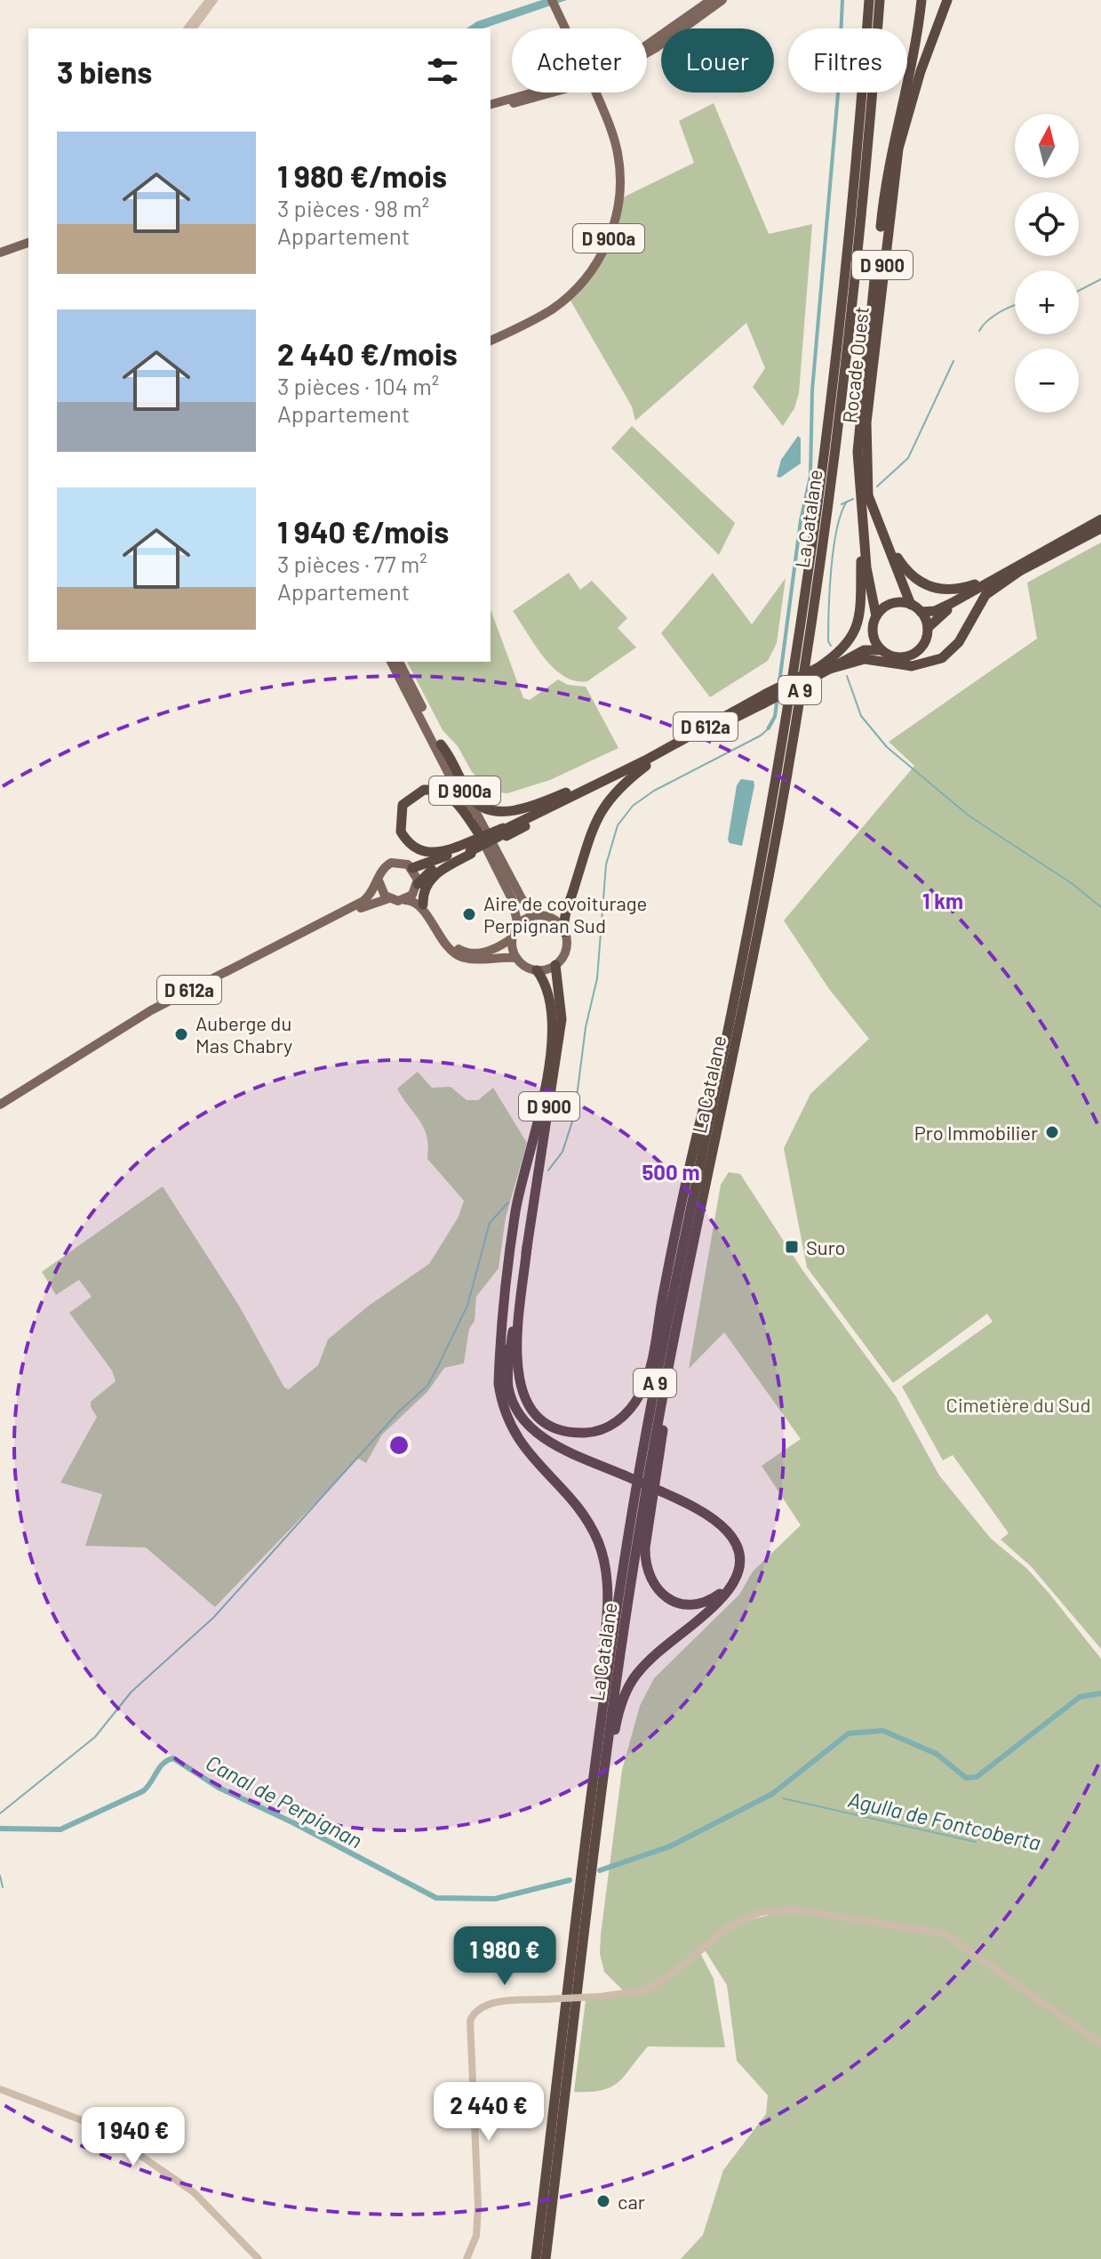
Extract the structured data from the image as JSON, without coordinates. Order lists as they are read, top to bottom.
{
  "streets": {
    "highway": [
      "D 900a",
      "D 900",
      "Rocade Ouest",
      "La Catalane",
      "A 9",
      "D 612a"
    ]
  },
  "crossings": [
    ["D 900a", "D 900"],
    ["D 900a", "D 612a"]
  ],
  "water": ["Canal de Perpignan", "Agulla de Fontcoberta"],
  "parks": ["Cimetière du Sud"],
  "places": {
    "other": [
      "Aire de covoiturage Perpignan Sud",
      "Auberge du Mas Chabry",
      "Pro Immobilier",
      "car"
    ],
    "transit": ["Suro"]
  },
  "north": "top",
  "page": {
    "chip": ["Acheter", "Louer", "Filtres"],
    "heading": "3 biens",
    "map_buttons": ["+", "−"],
    "list": [
      {
        "name": "1 980 €/mois",
        "note": "3 pièces · 98 m² · Appartement"
      },
      {
        "name": "2 440 €/mois",
        "note": "3 pièces · 104 m² · Appartement"
      },
      {
        "name": "1 940 €/mois",
        "note": "3 pièces · 77 m² · Appartement"
      }
    ],
    "price": ["1 980 €", "2 440 €", "1 940 €"]
  },
  "rings": ["1 km", "500 m"]
}
